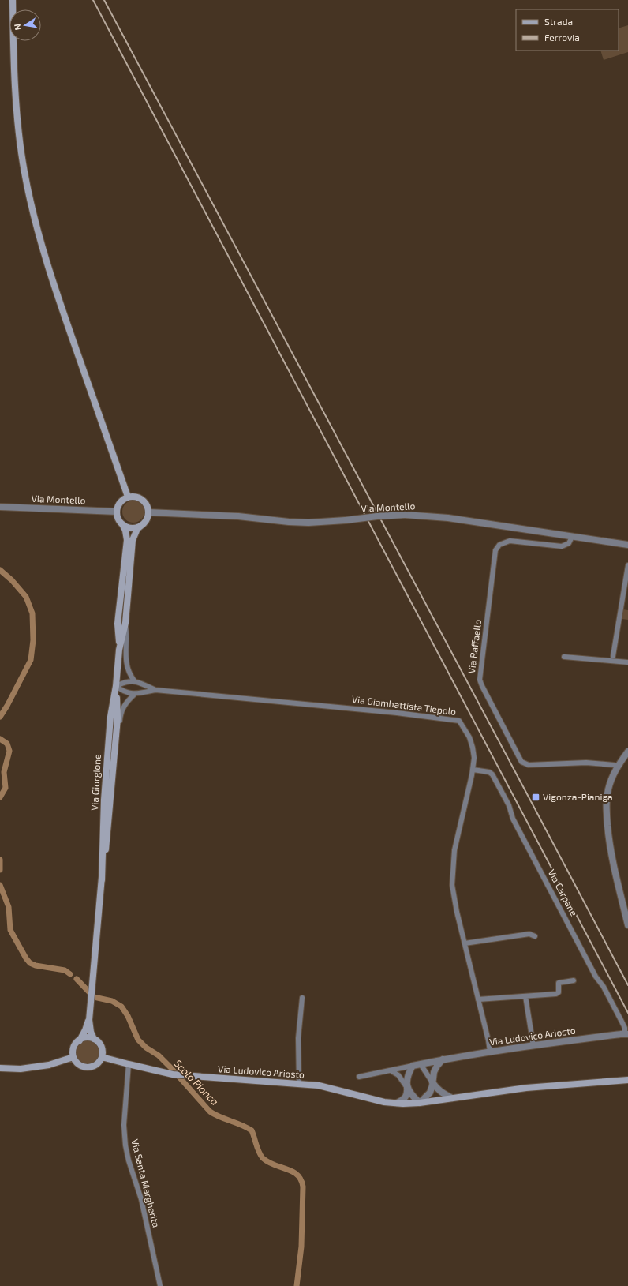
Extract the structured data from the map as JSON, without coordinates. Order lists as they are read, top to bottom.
{
  "streets": {
    "main road": ["Via Giorgione", "Via Ludovico Ariosto"],
    "street": [
      "Via Montello",
      "Via Raffaello",
      "Via Giambattista Tiepolo",
      "Via Carpane",
      "Via Santa Margherita"
    ]
  },
  "crossings": [
    ["Via Montello", "Via Raffaello"],
    ["Via Montello", "Via Giorgione"],
    ["Via Giambattista Tiepolo", "Via Giorgione"],
    ["Via Giambattista Tiepolo", "Via Carpane"],
    ["Via Giambattista Tiepolo", "Via Ludovico Ariosto"],
    ["Via Giorgione", "Via Ludovico Ariosto"],
    ["Via Carpane", "Via Ludovico Ariosto"],
    ["Via Ludovico Ariosto", "Via Santa Margherita"]
  ],
  "water": ["Scolo Pionca"],
  "places": {
    "transit": ["Vigonza-Pianiga"]
  },
  "legend": ["Strada", "Ferrovia"],
  "north": "left"
}
